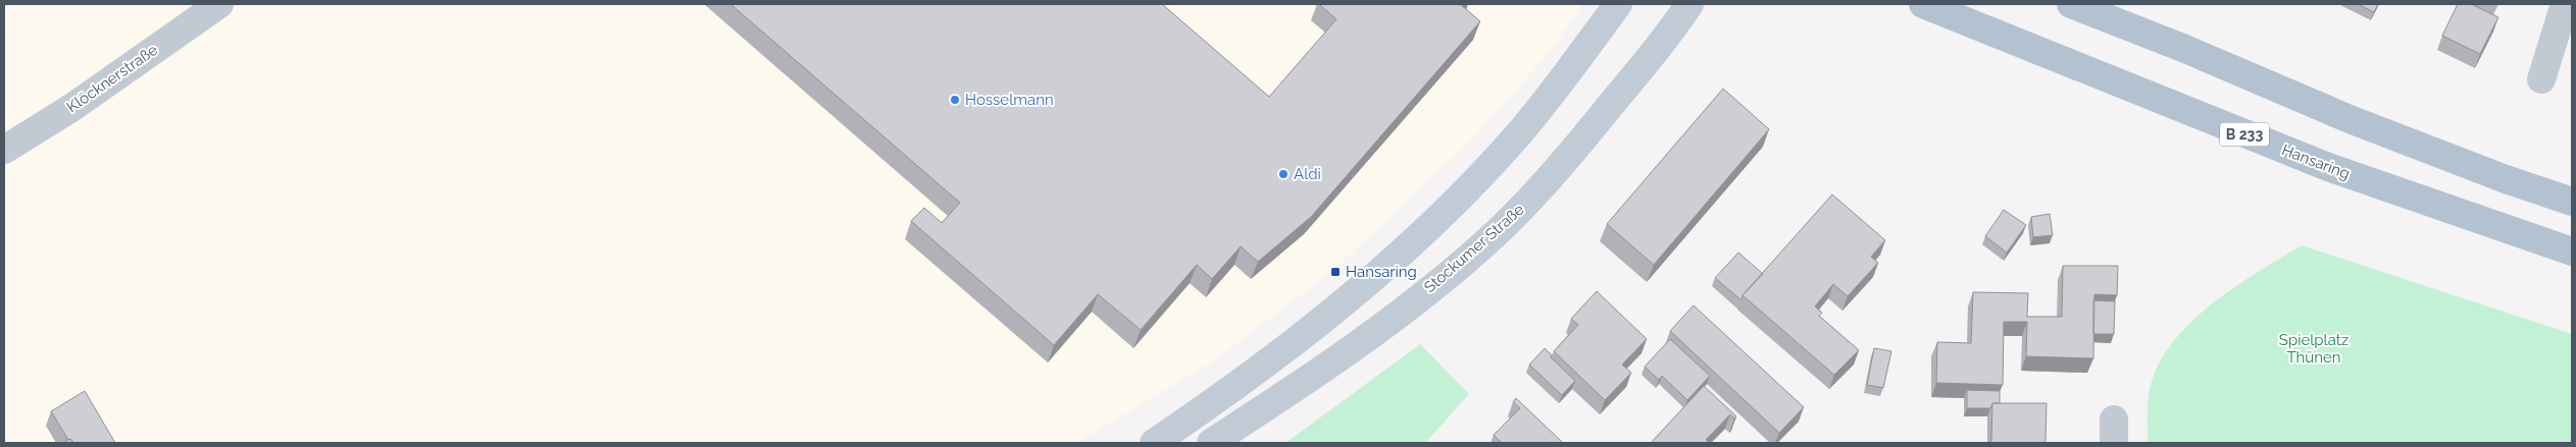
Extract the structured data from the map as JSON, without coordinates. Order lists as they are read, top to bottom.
{
  "streets": {
    "main road": ["B 233", "Hansaring", "Stockumer Straße"],
    "street": ["Klöcknerstraße"]
  },
  "parks": ["Spielplatz Thünen"],
  "places": {
    "other": ["Hosselmann", "Aldi"],
    "transit": ["Hansaring"]
  }
}
